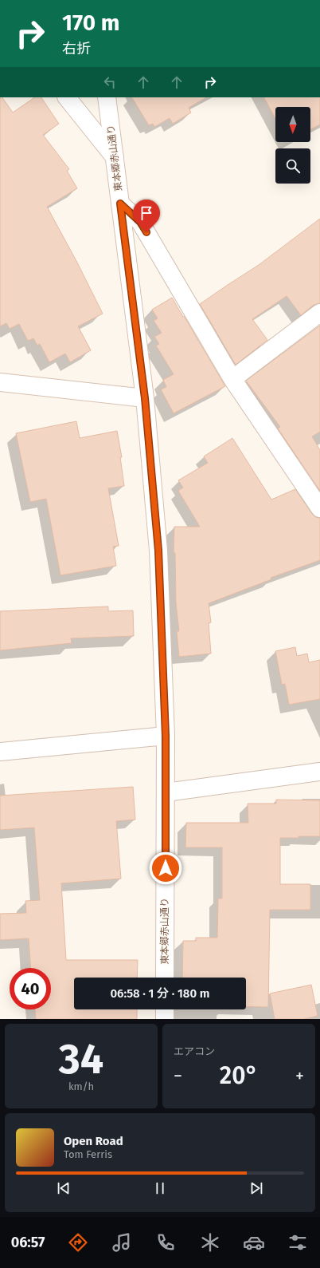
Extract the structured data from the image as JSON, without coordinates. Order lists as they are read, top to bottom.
{
  "streets": {
    "street": ["東本郷赤山通り"]
  },
  "north": "bottom",
  "page": {
    "turn": ["170 m", "右折"],
    "limit": "40",
    "trip": "06:58 · 1 分 · 180 m",
    "tile": [
      ["34", "km/h"],
      "エアコン"
    ],
    "heat": ["−", "20°", "+"],
    "song": ["Open Road", "Tom Ferris"],
    "tabs": "06:57"
  }
}
